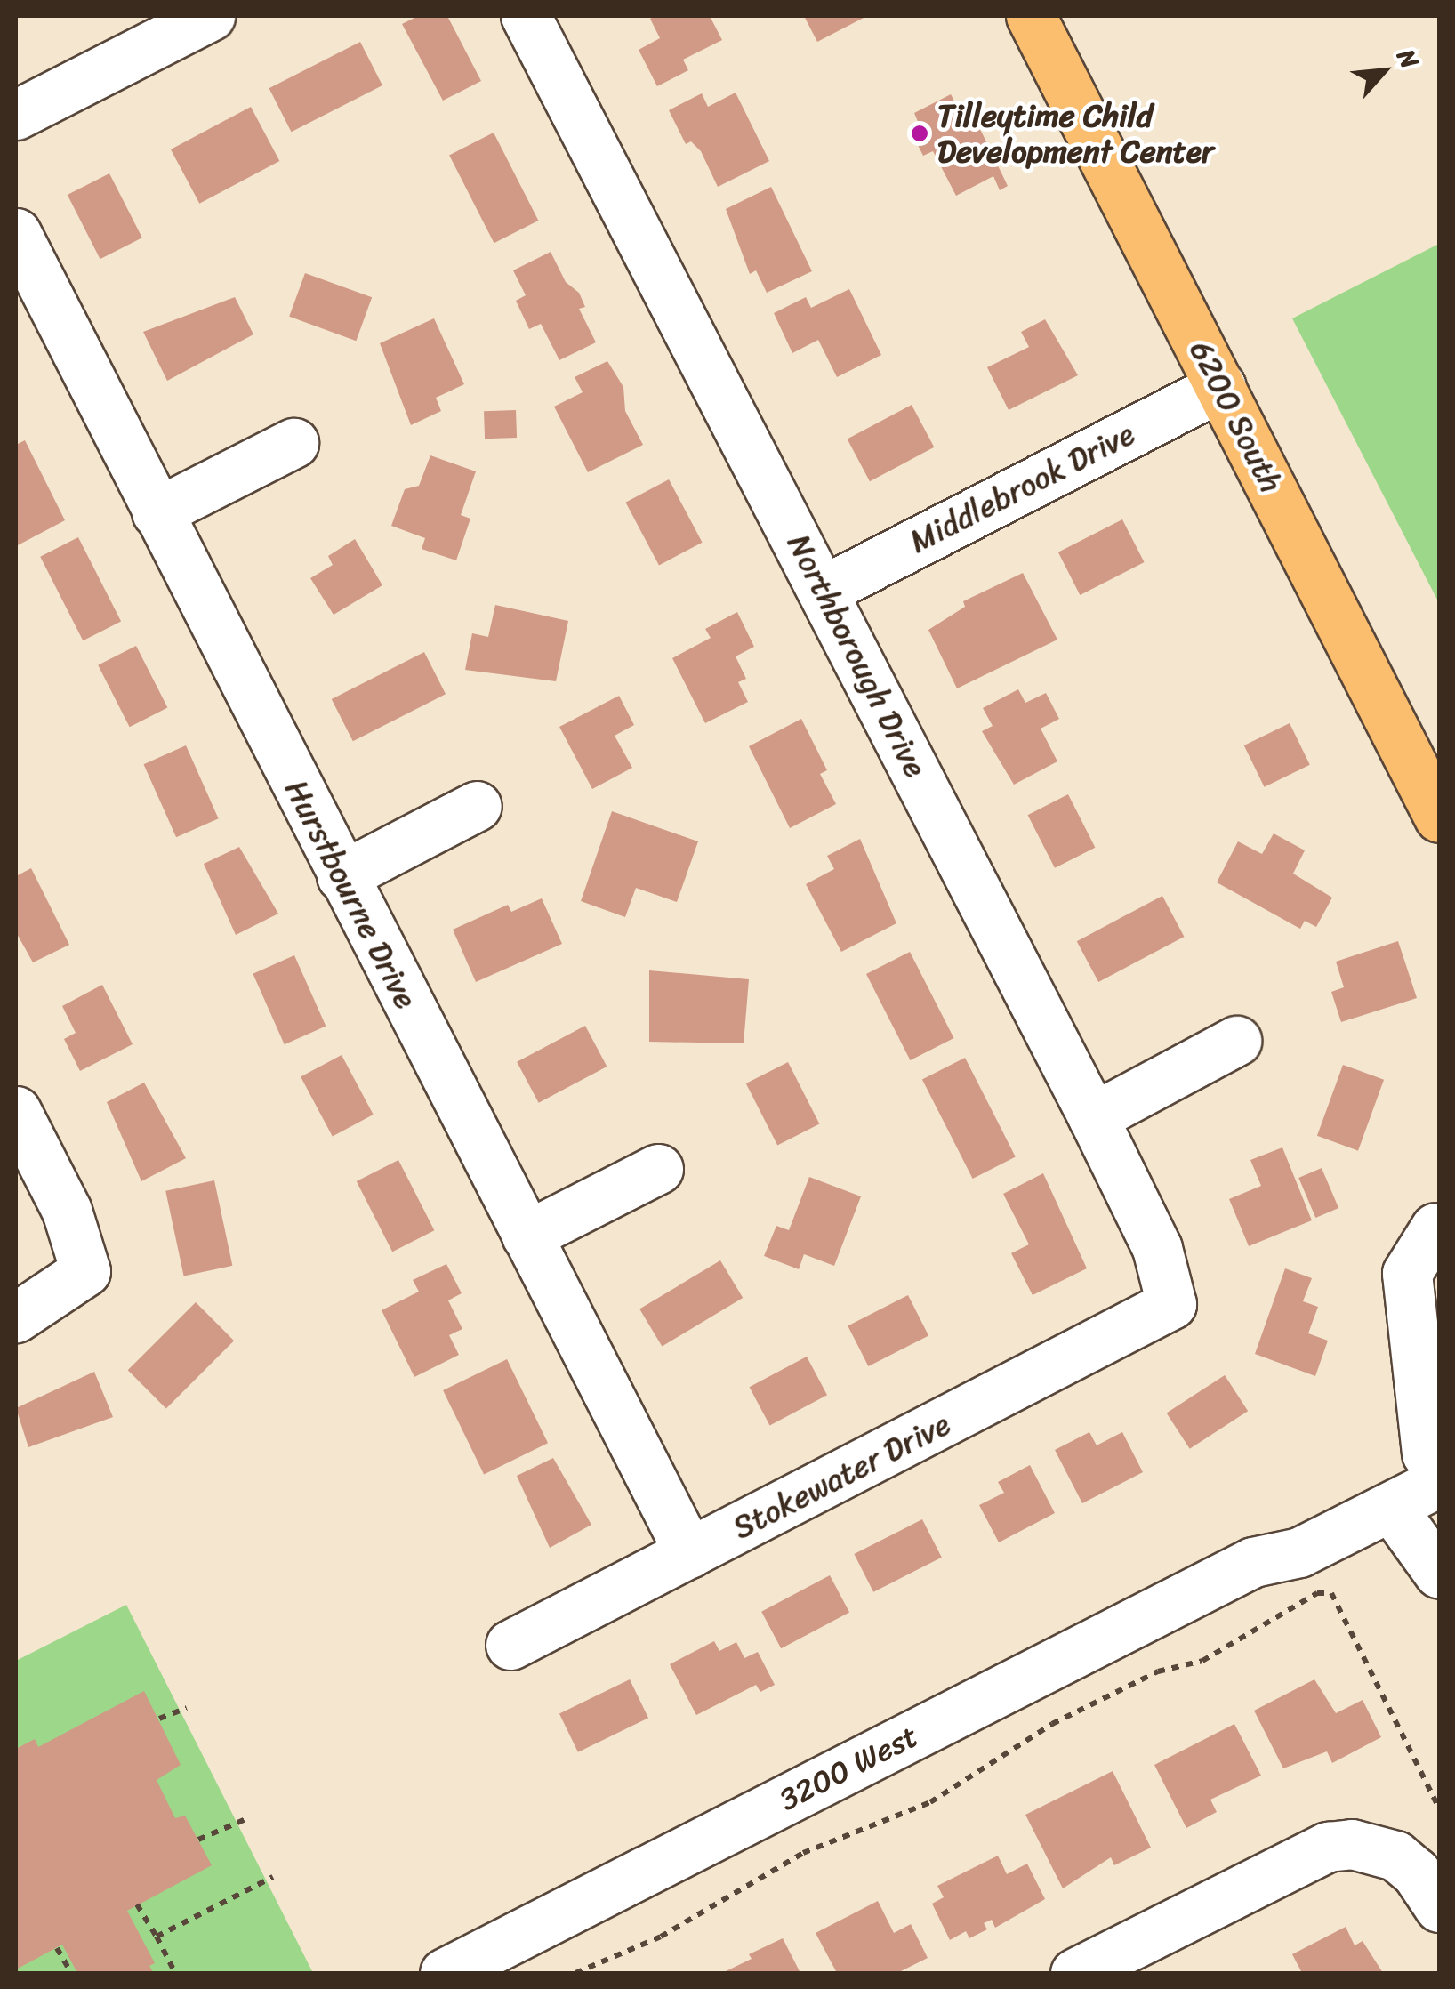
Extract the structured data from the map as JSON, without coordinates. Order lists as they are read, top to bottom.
{
  "streets": {
    "main road": ["6200 South"],
    "street": [
      "Middlebrook Drive",
      "Northborough Drive",
      "Hurstbourne Drive",
      "Stokewater Drive",
      "3200 West"
    ]
  },
  "crossings": [
    ["6200 South", "Middlebrook Drive"],
    ["Middlebrook Drive", "Northborough Drive"],
    ["Northborough Drive", "Stokewater Drive"],
    ["Hurstbourne Drive", "Stokewater Drive"]
  ],
  "places": ["Tilleytime Child Development Center"],
  "north": "top right"
}
